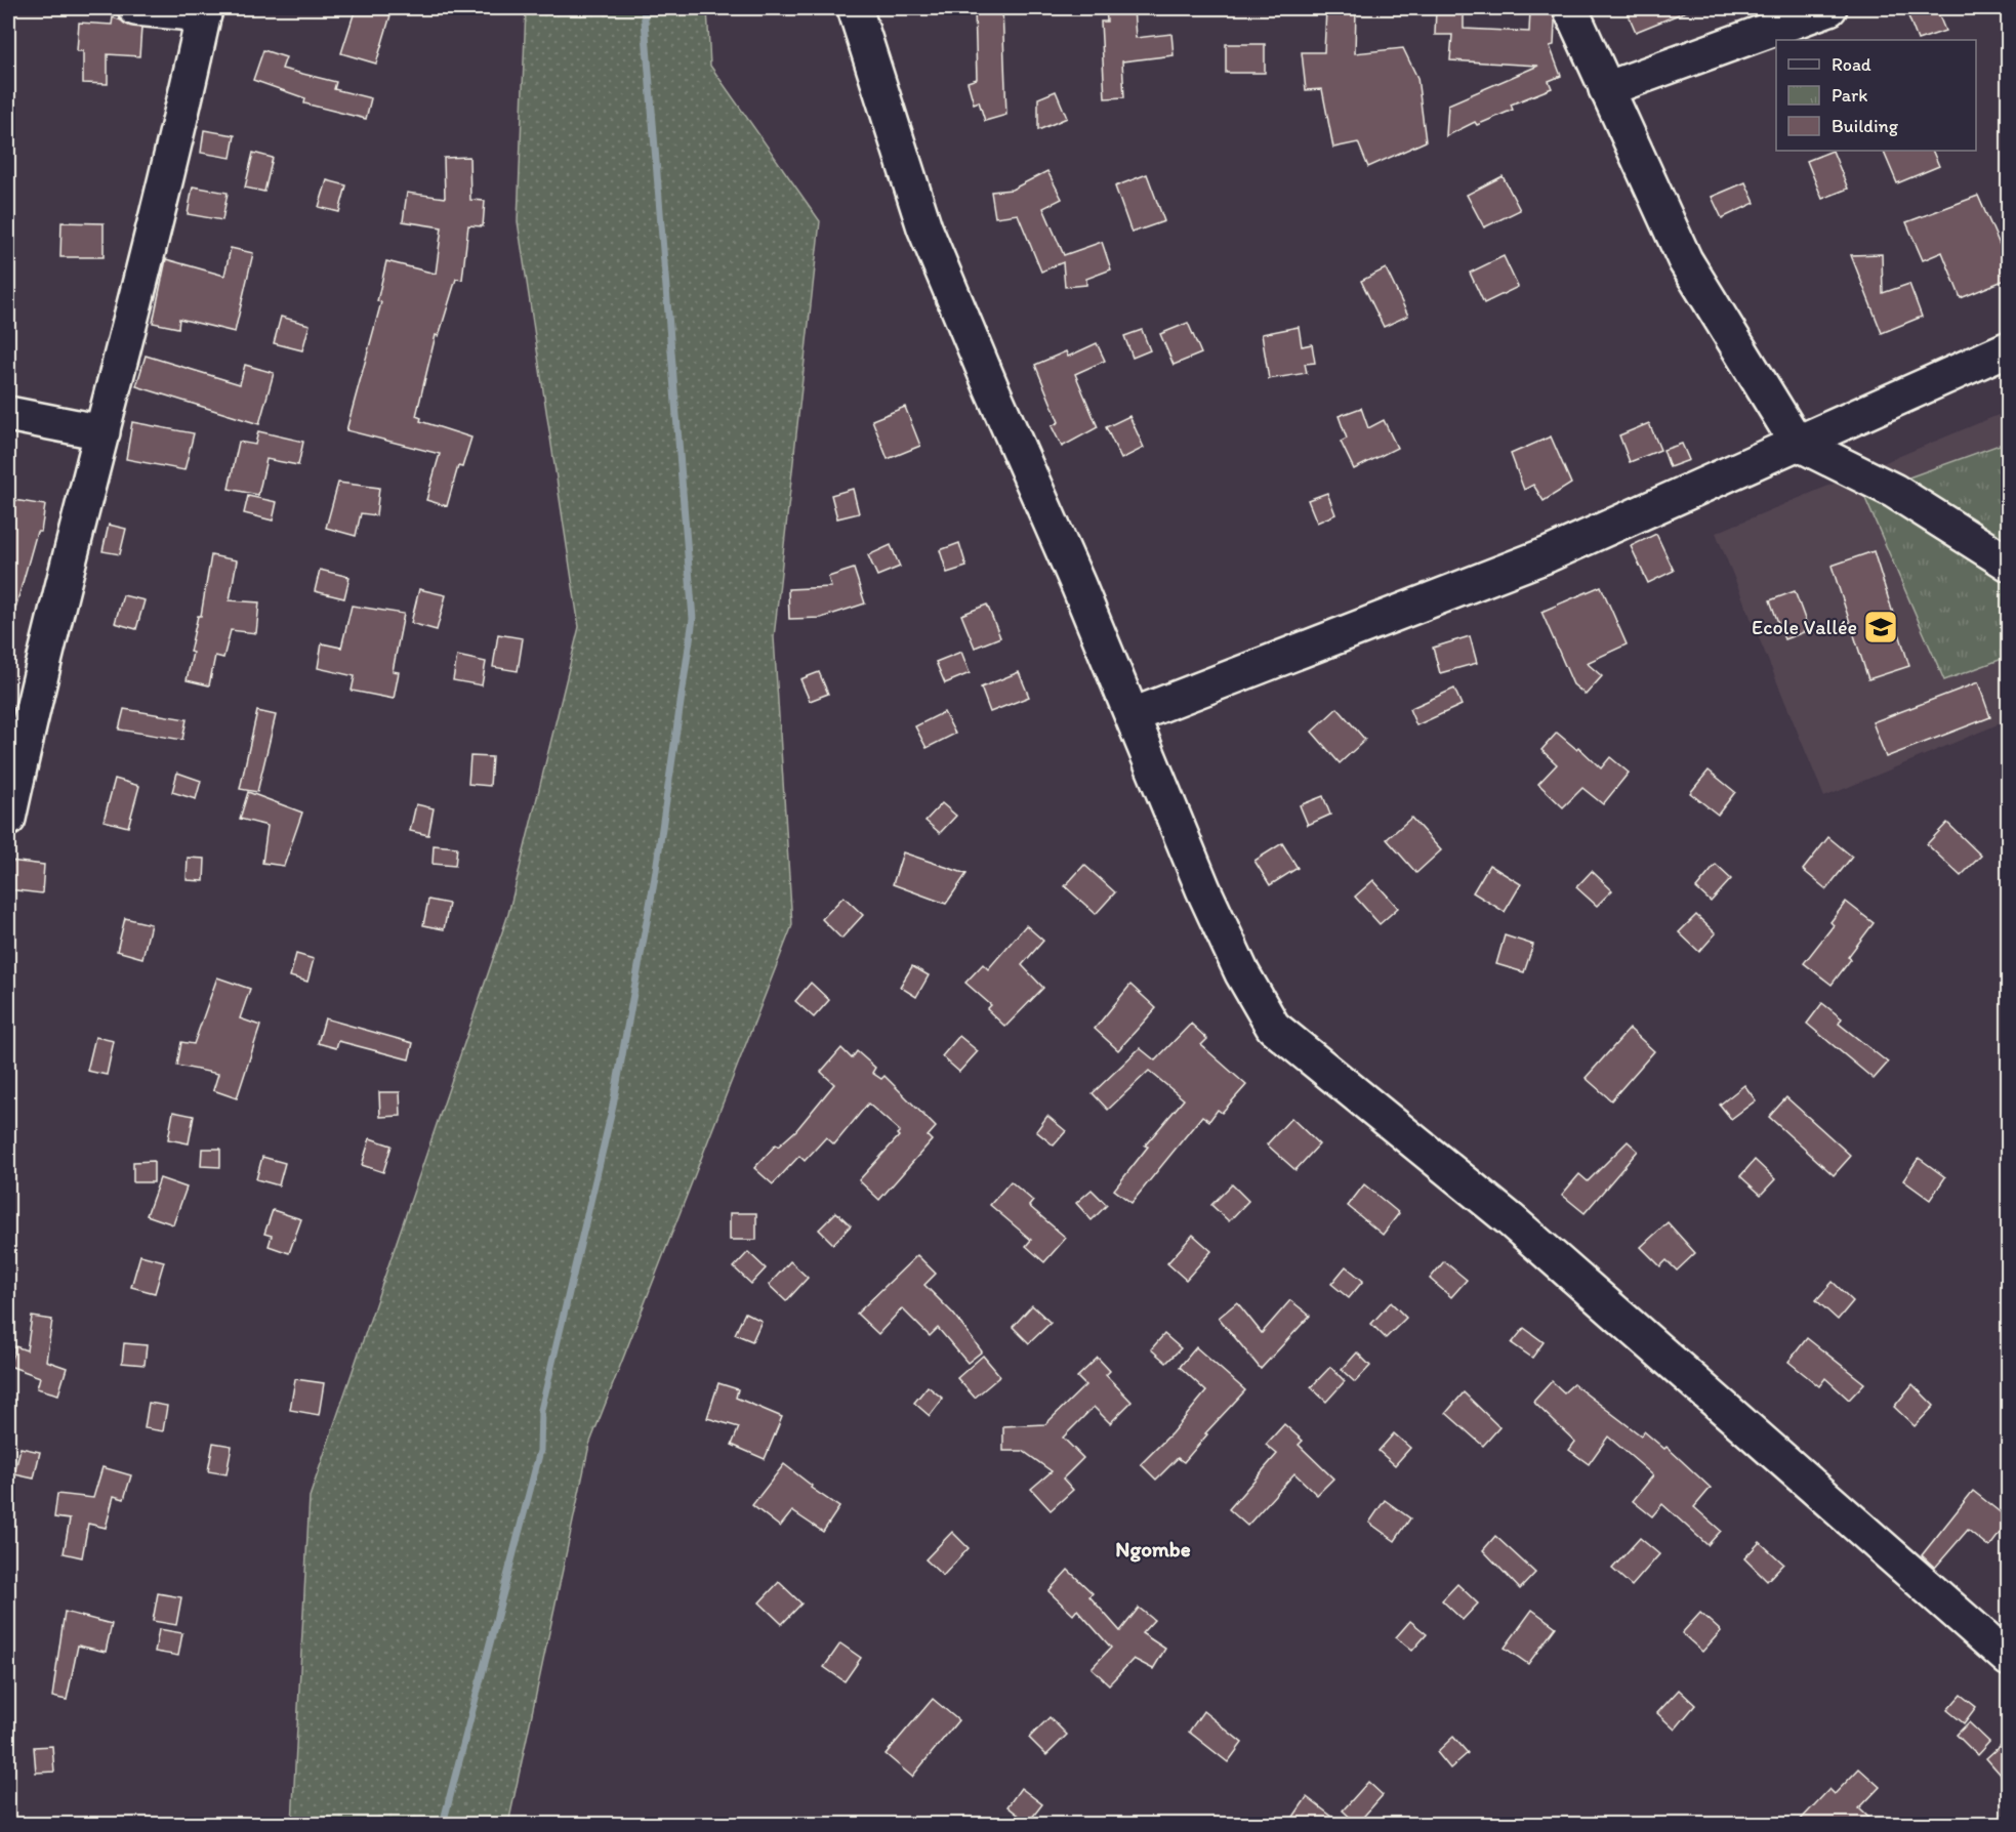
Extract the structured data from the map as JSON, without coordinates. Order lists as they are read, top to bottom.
{
  "districts": ["Ngombe"],
  "places": {
    "school or university": ["Ecole Vallée"]
  },
  "legend": ["Road", "Park", "Building"]
}
